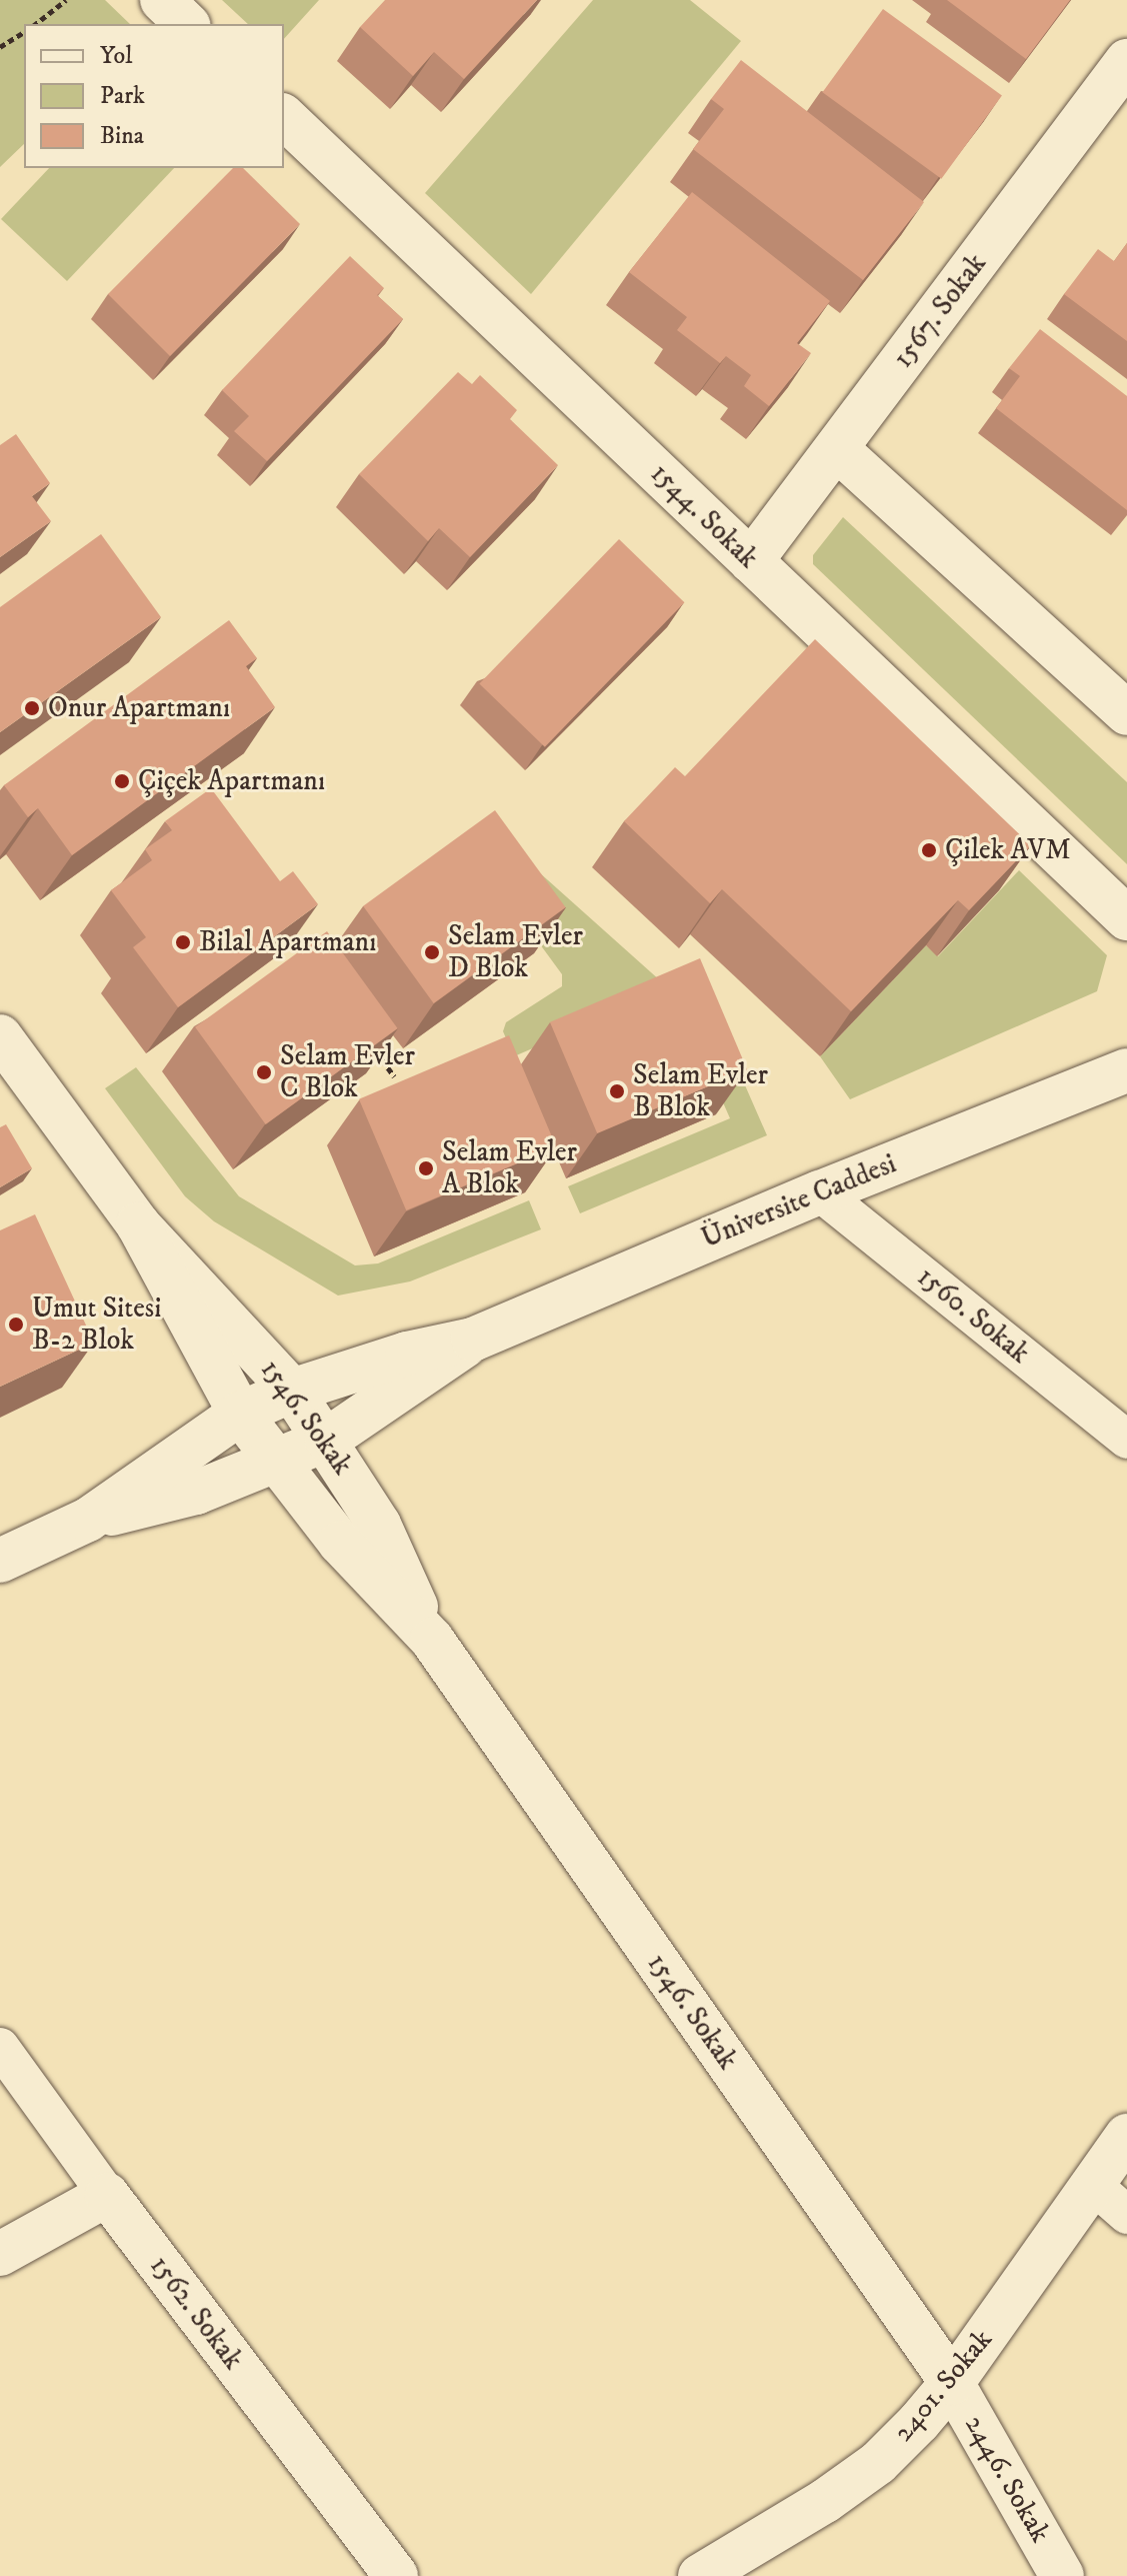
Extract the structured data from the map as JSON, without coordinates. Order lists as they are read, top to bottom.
{
  "streets": {
    "street": [
      "1567. Sokak",
      "1544. Sokak",
      "Üniversite Caddesi",
      "1546. Sokak",
      "1562. Sokak",
      "2401. Sokak",
      "2446. Sokak"
    ],
    "lane": ["1560. Sokak"]
  },
  "crossings": [
    ["1567. Sokak", "1544. Sokak"],
    ["Üniversite Caddesi", "1560. Sokak"],
    ["Üniversite Caddesi", "1546. Sokak"],
    ["1546. Sokak", "2401. Sokak"],
    ["1546. Sokak", "2446. Sokak"],
    ["2401. Sokak", "2446. Sokak"]
  ],
  "places": [
    "Onur Apartmanı",
    "Çiçek Apartmanı",
    "Çilek AVM",
    "Bilal Apartmanı",
    "Selam Evler D Blok",
    "Selam Evler C Blok",
    "Selam Evler B Blok",
    "Selam Evler A Blok",
    "Umut Sitesi B-2 Blok"
  ],
  "legend": ["Yol", "Park", "Bina"]
}
